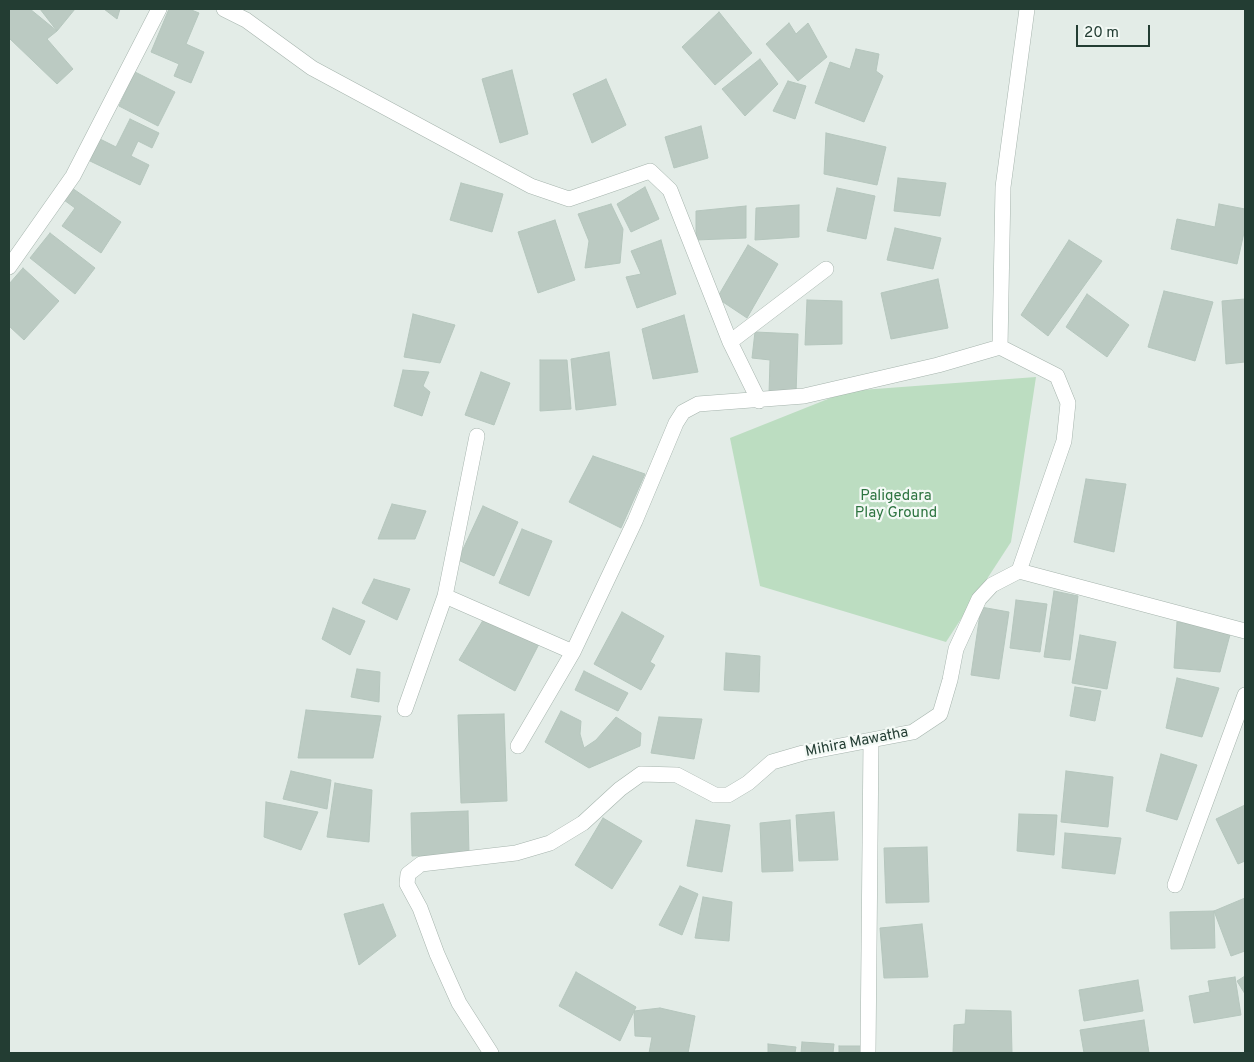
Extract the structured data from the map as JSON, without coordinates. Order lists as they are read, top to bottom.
{
  "streets": {
    "street": ["Mihira Mawatha"]
  },
  "parks": ["Paligedara Play Ground"],
  "scale_bar": "20 m"
}
